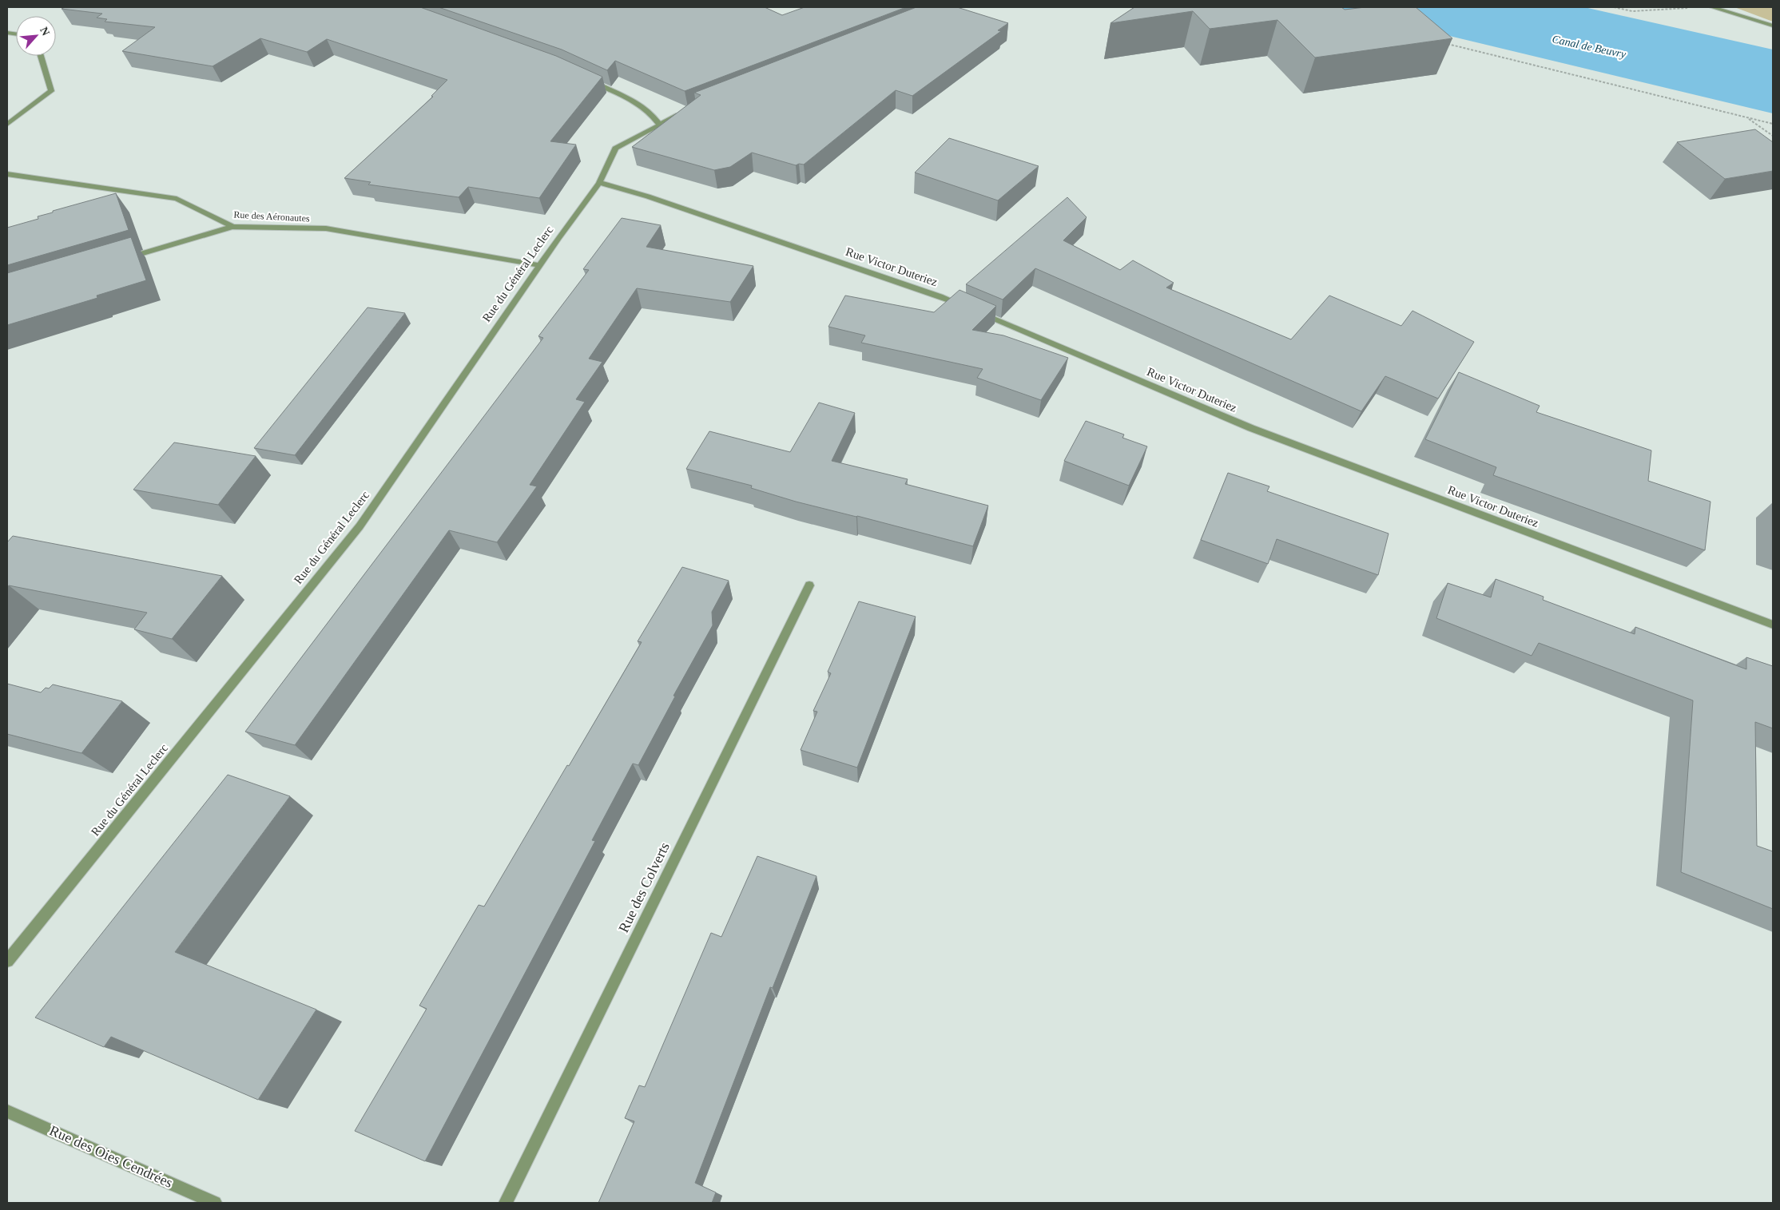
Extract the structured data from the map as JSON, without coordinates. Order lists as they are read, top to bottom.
{
  "streets": {
    "street": [
      "Rue des Aéronautes",
      "Rue Victor Duteriez",
      "Rue du Général Leclerc",
      "Rue des Colverts",
      "Rue des Oies Cendrées"
    ]
  },
  "crossings": [
    ["Rue des Aéronautes", "Rue du Général Leclerc"],
    ["Rue Victor Duteriez", "Rue du Général Leclerc"]
  ],
  "water": ["Canal de Beuvry"],
  "north": "top right"
}
